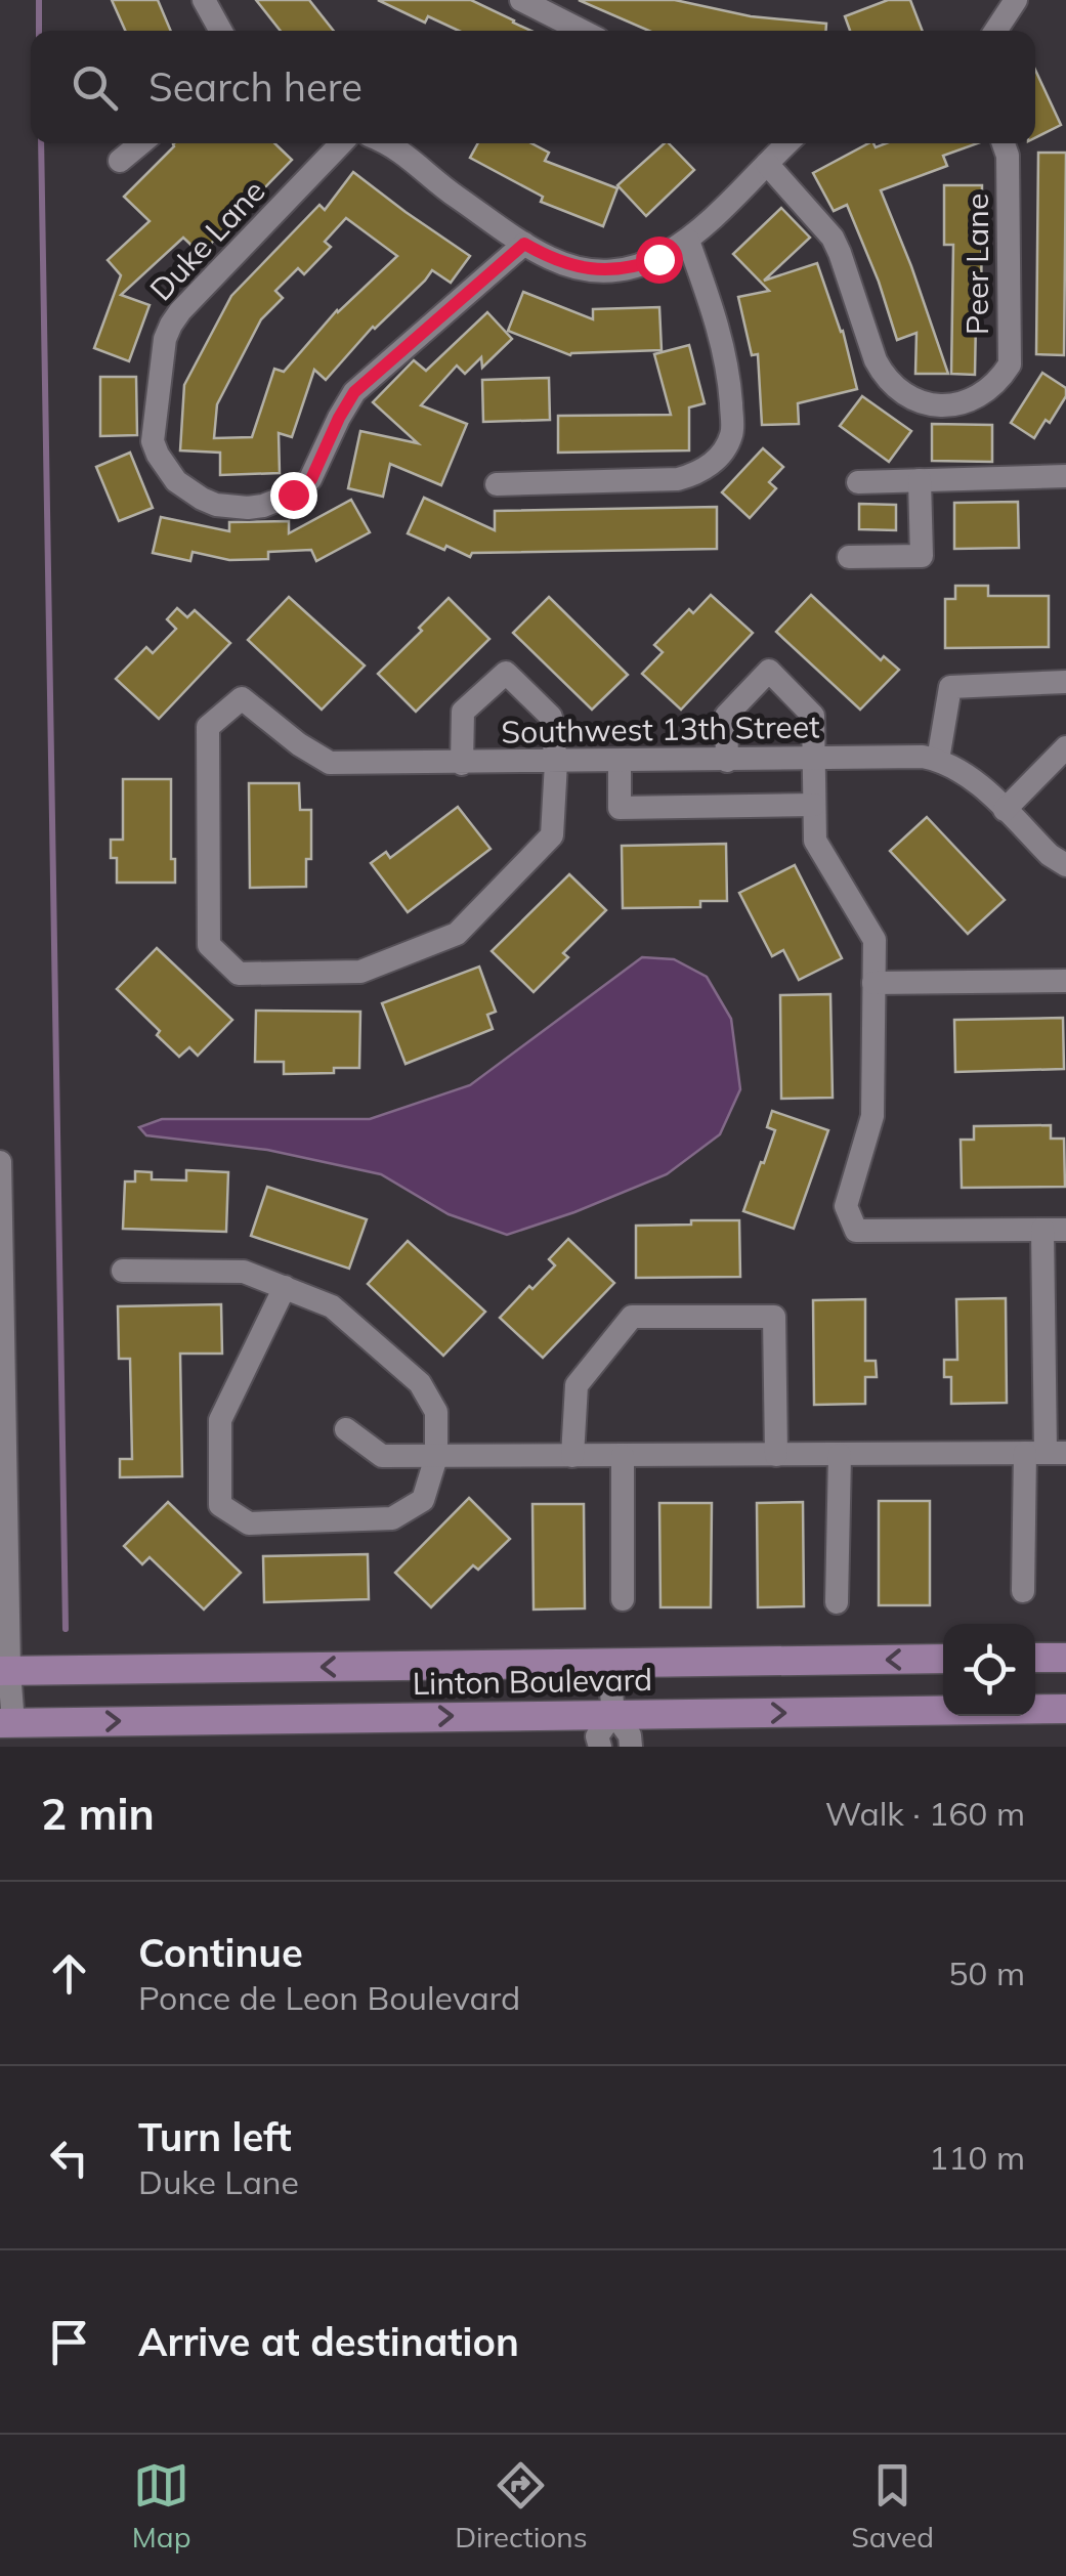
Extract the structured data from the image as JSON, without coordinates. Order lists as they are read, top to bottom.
{
  "streets": {
    "main road": ["Linton Boulevard"],
    "street": ["Duke Lane", "Peer Lane", "Southwest 13th Street"]
  },
  "page": {
    "search": "Search here",
    "heading": ["2 min", "Walk · 160 m"],
    "list": [
      ["Continue", "Ponce de Leon Boulevard", "50 m"],
      ["Turn left", "Duke Lane", "110 m"],
      "Arrive at destination"
    ],
    "nav": ["Map", "Directions", "Saved"]
  }
}
